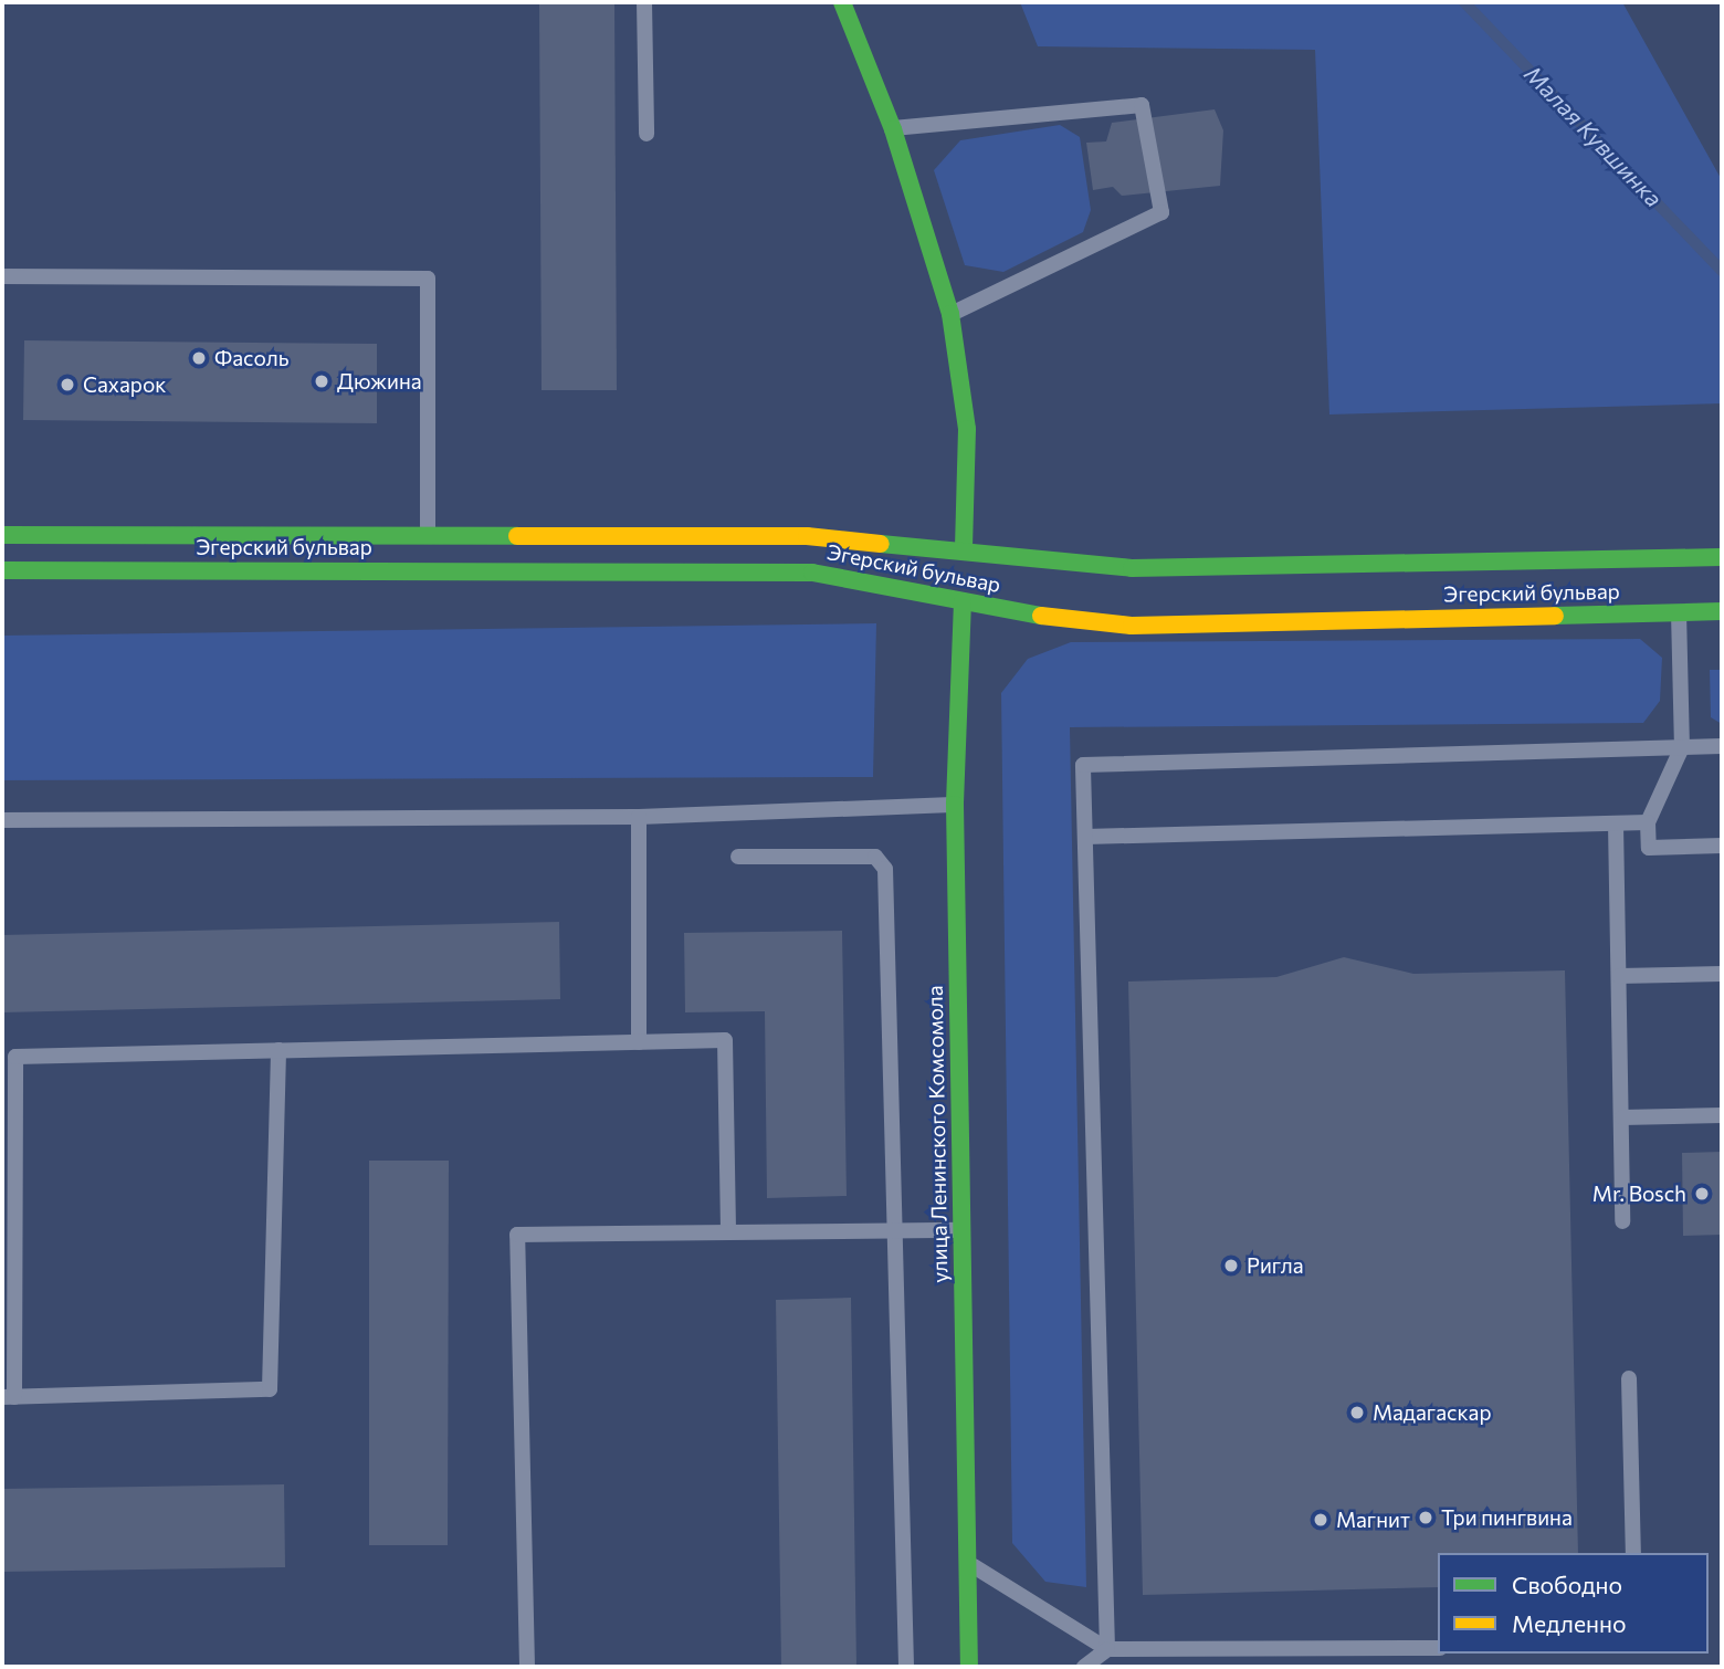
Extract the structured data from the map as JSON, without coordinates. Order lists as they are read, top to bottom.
{
  "streets": {
    "main road": ["Эгерский бульвар", "улица Ленинского Комсомола"]
  },
  "crossings": [
    ["Эгерский бульвар", "улица Ленинского Комсомола"]
  ],
  "water": ["Малая Кувшинка"],
  "places": [
    "Фасоль",
    "Дюжина",
    "Сахарок",
    "Mr. Bosch",
    "Ригла",
    "Мадагаскар",
    "Три пингвина",
    "Магнит"
  ],
  "legend": ["Свободно", "Медленно"]
}
